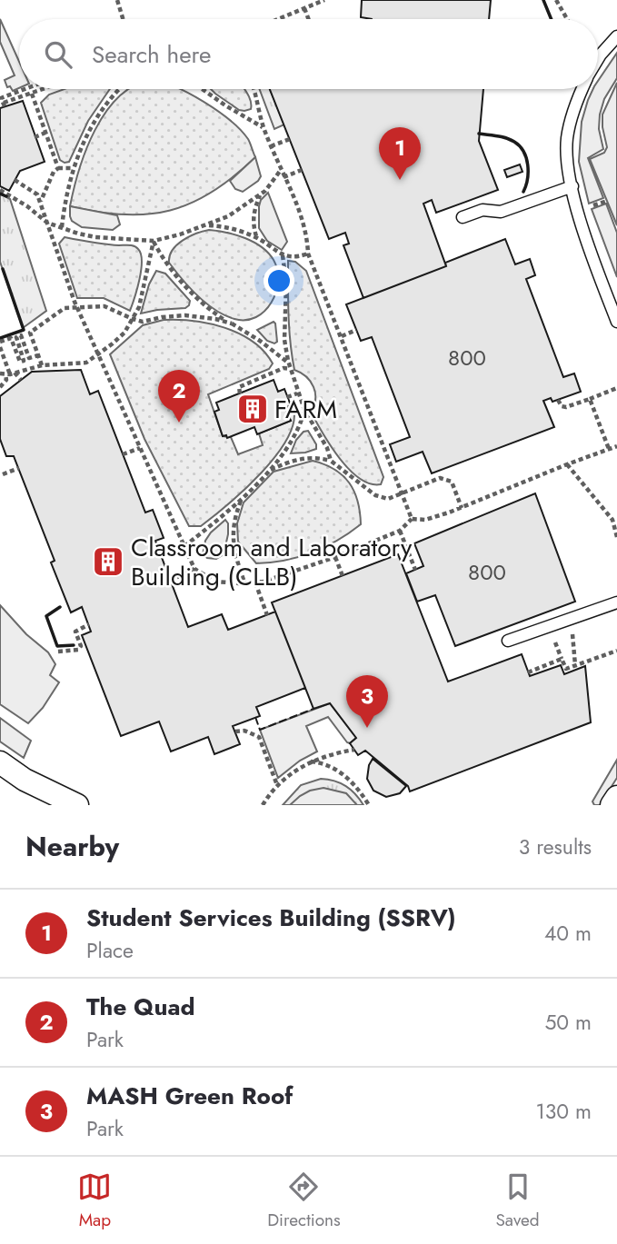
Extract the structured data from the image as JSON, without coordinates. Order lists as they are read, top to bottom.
{
  "places": {
    "building": ["FARM", "Classroom and Laboratory Building (CLLB)"]
  },
  "house_numbers": ["800", "800"],
  "page": {
    "search": "Search here",
    "pins": ["1", "2", "3"],
    "heading": ["Nearby", "3 results"],
    "list": [
      {
        "mark": "1",
        "name": "Student Services Building (SSRV)",
        "note": "Place",
        "value": "40 m"
      },
      {
        "mark": "2",
        "name": "The Quad",
        "note": "Park",
        "value": "50 m"
      },
      {
        "mark": "3",
        "name": "MASH Green Roof",
        "note": "Park",
        "value": "130 m"
      }
    ],
    "nav": ["Map", "Directions", "Saved"]
  }
}
